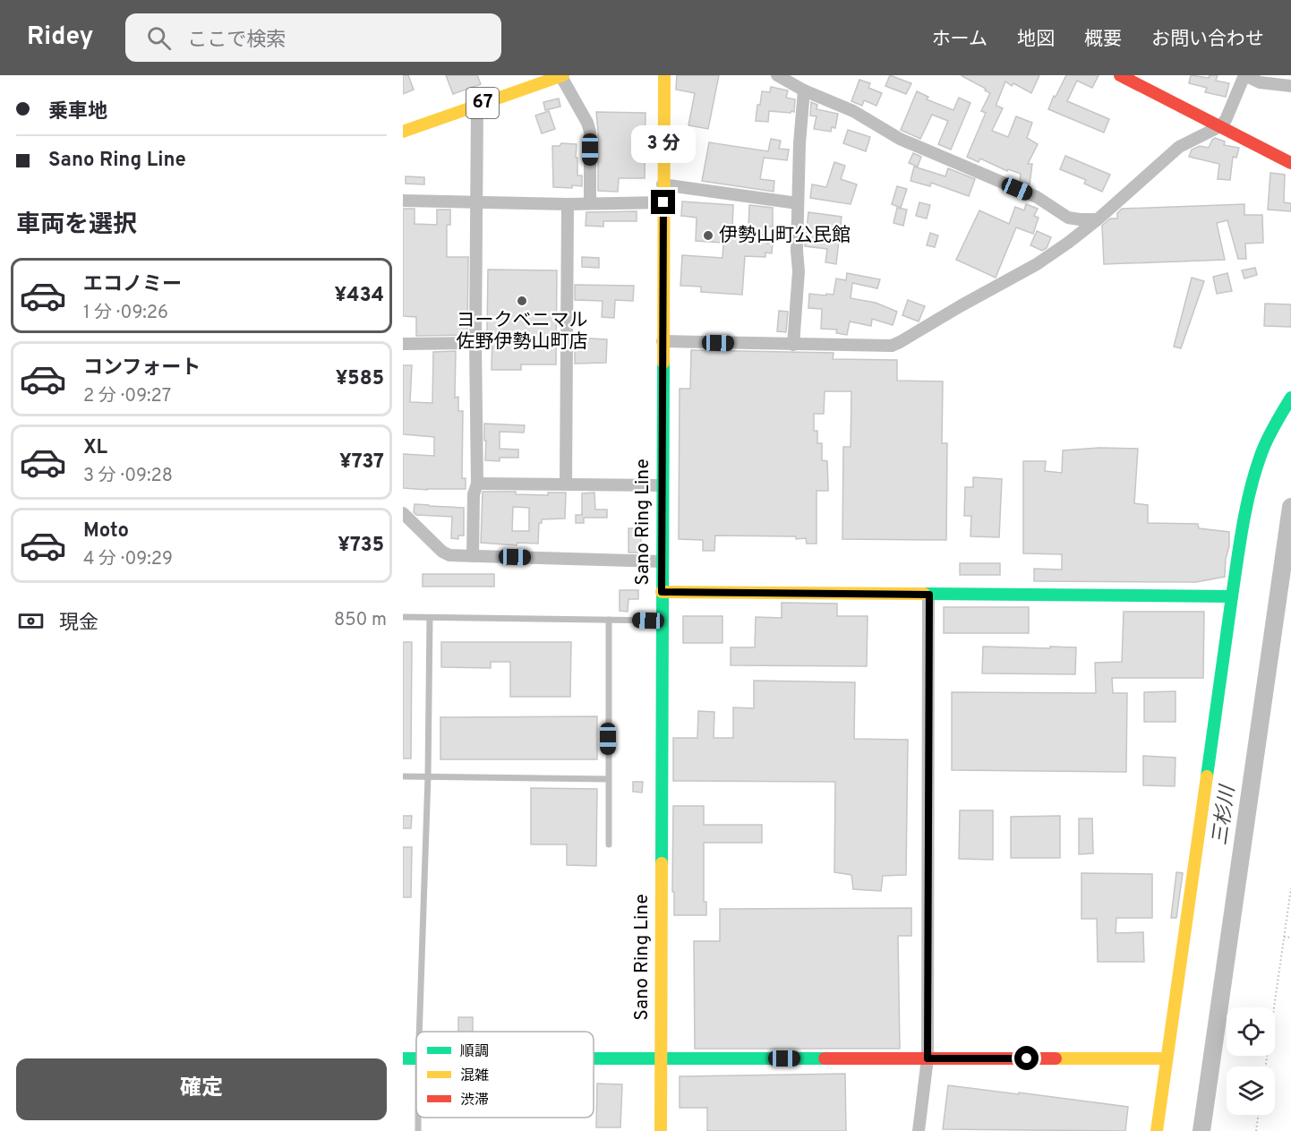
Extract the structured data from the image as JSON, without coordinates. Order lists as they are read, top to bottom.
{
  "streets": {
    "street": ["67", "Sano Ring Line"]
  },
  "water": ["三杉川"],
  "places": ["伊勢山町公民館", "ヨークベニマル 佐野伊勢山町店"],
  "legend": ["順調", "混雑", "渋滞"],
  "page": {
    "header": "Ridey",
    "search": "ここで検索",
    "nav": [
      "ホーム",
      "地図",
      "概要",
      "お問い合わせ"
    ],
    "banner": ["乗車地", "Sano Ring Line"],
    "bubble": "3 分",
    "heading": "車両を選択",
    "list": [
      {
        "name": "エコノミー",
        "note": "1 分 · 09:26",
        "value": "¥434"
      },
      {
        "name": "コンフォート",
        "note": "2 分 · 09:27",
        "value": "¥585"
      },
      {
        "name": "XL",
        "note": "3 分 · 09:28",
        "value": "¥737"
      },
      {
        "name": "Moto",
        "note": "4 分 · 09:29",
        "value": "¥735"
      }
    ],
    "pay": ["現金", "850 m"],
    "buttons": "確定"
  }
}
